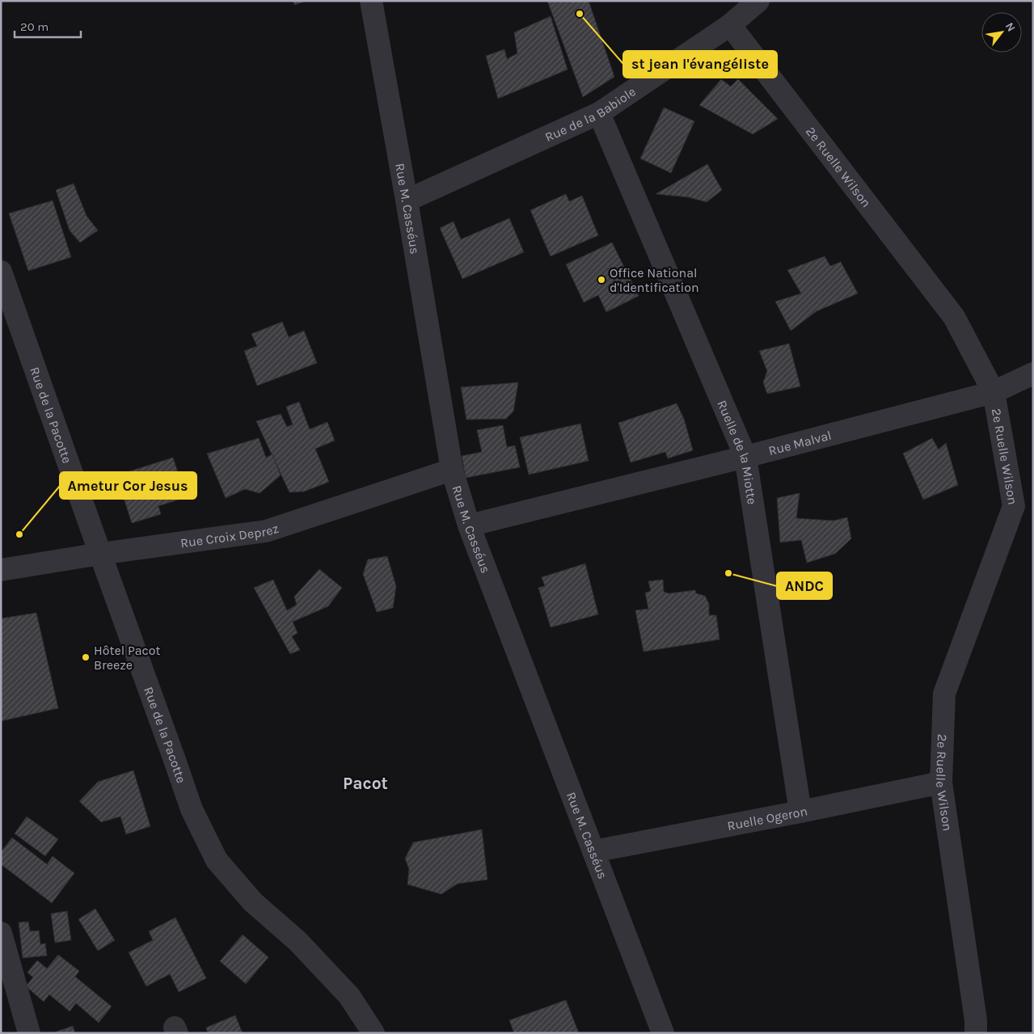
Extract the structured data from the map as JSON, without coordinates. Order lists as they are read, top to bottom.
{
  "streets": {
    "street": [
      "Rue de la Babiole",
      "2e Ruelle Wilson",
      "Rue M. Casséus",
      "Rue de la Pacotte",
      "Rue Malval",
      "Ruelle de la Miotte",
      "Rue Croix Deprez",
      "Ruelle Ogeron"
    ]
  },
  "crossings": [
    ["Rue de la Babiole", "2e Ruelle Wilson"],
    ["Rue de la Babiole", "Rue M. Casséus"],
    ["Rue de la Babiole", "Ruelle de la Miotte"],
    ["2e Ruelle Wilson", "Rue Malval"],
    ["2e Ruelle Wilson", "Ruelle Ogeron"],
    ["Rue M. Casséus", "Rue Malval"],
    ["Rue M. Casséus", "Rue Croix Deprez"],
    ["Rue M. Casséus", "Ruelle Ogeron"],
    ["Rue de la Pacotte", "Rue Croix Deprez"],
    ["Rue Malval", "Ruelle de la Miotte"],
    ["Ruelle de la Miotte", "Ruelle Ogeron"]
  ],
  "districts": ["Pacot"],
  "places": [
    "st jean l'évangéliste",
    "Office National d'Identification",
    "Ametur Cor Jesus",
    "ANDC",
    "Hôtel Pacot Breeze"
  ],
  "scale_bar": "20 m",
  "north": "top right"
}
